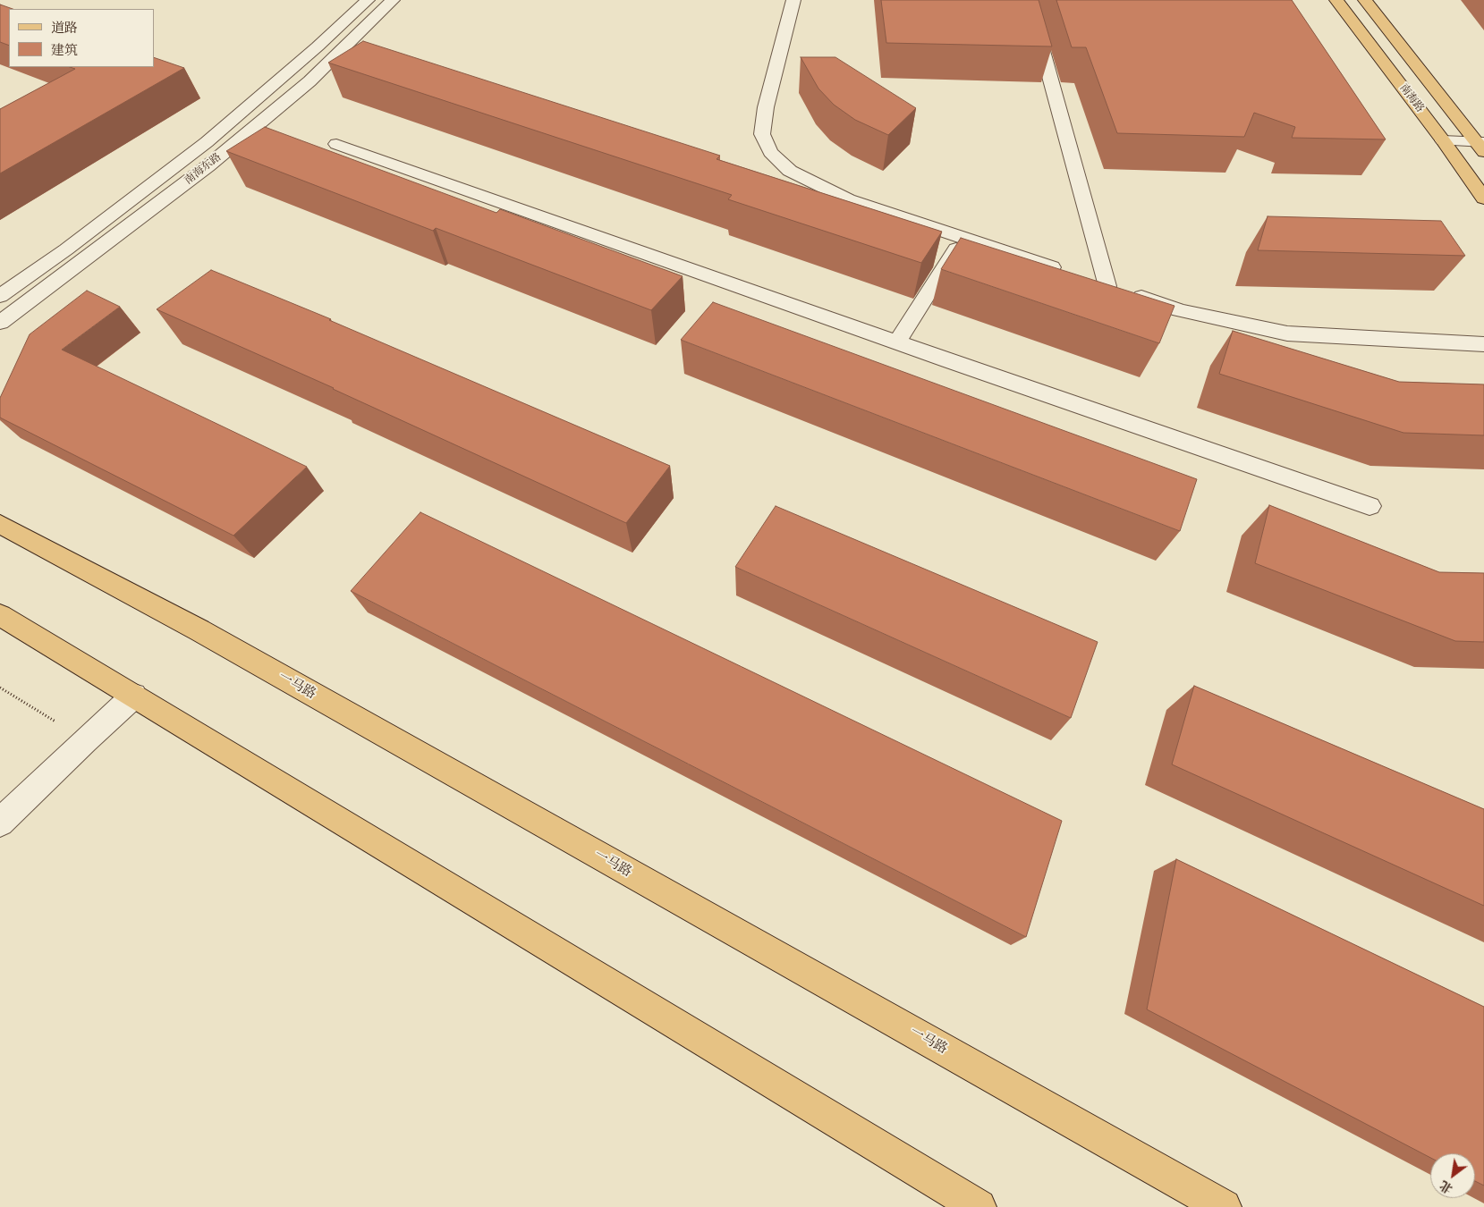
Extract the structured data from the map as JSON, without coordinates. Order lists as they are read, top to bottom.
{
  "streets": {
    "main road": ["南海路", "一马路"],
    "street": ["南海东路"]
  },
  "legend": ["道路", "建筑"],
  "north": "bottom left"
}
